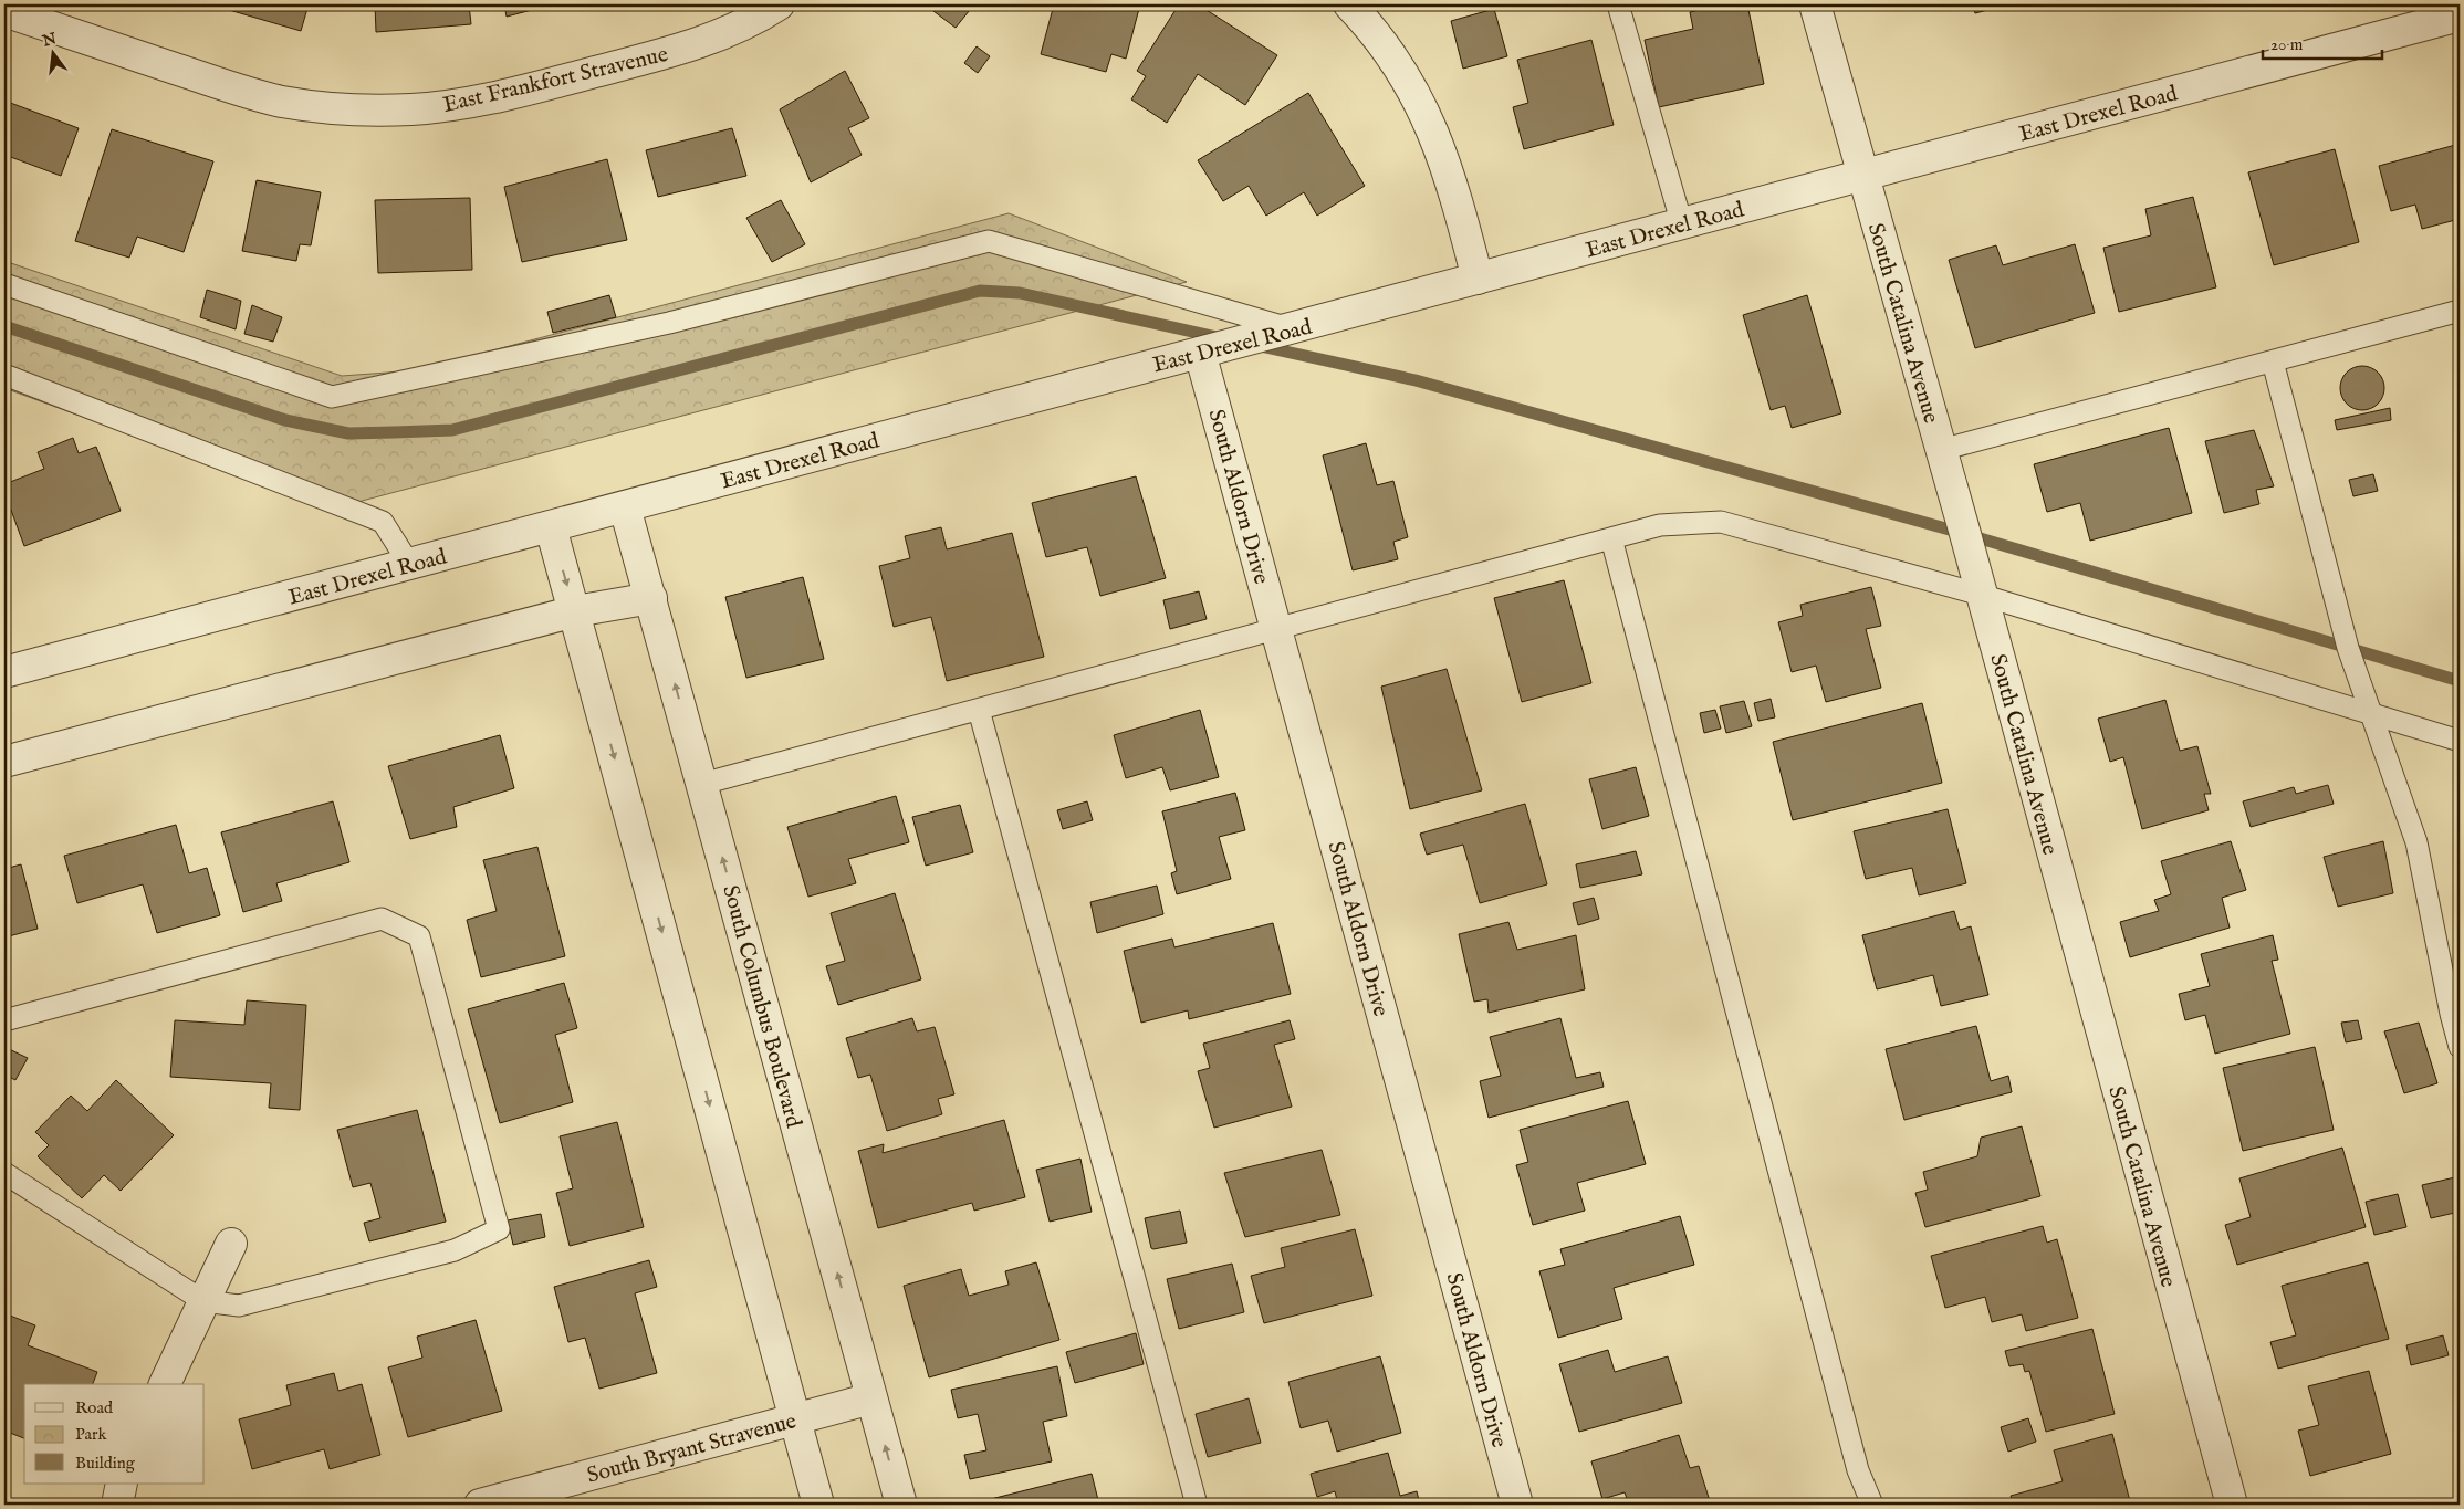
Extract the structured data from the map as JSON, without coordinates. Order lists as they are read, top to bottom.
{
  "streets": {
    "street": [
      "East Frankfort Stravenue",
      "East Drexel Road",
      "South Catalina Avenue",
      "South Aldorn Drive",
      "South Columbus Boulevard",
      "South Bryant Stravenue"
    ]
  },
  "crossings": [
    ["East Drexel Road", "South Catalina Avenue"],
    ["East Drexel Road", "South Aldorn Drive"],
    ["East Drexel Road", "South Columbus Boulevard"],
    ["South Columbus Boulevard", "South Bryant Stravenue"]
  ],
  "legend": ["Road", "Park", "Building"],
  "scale_bar": "20 m",
  "north": "top"
}
